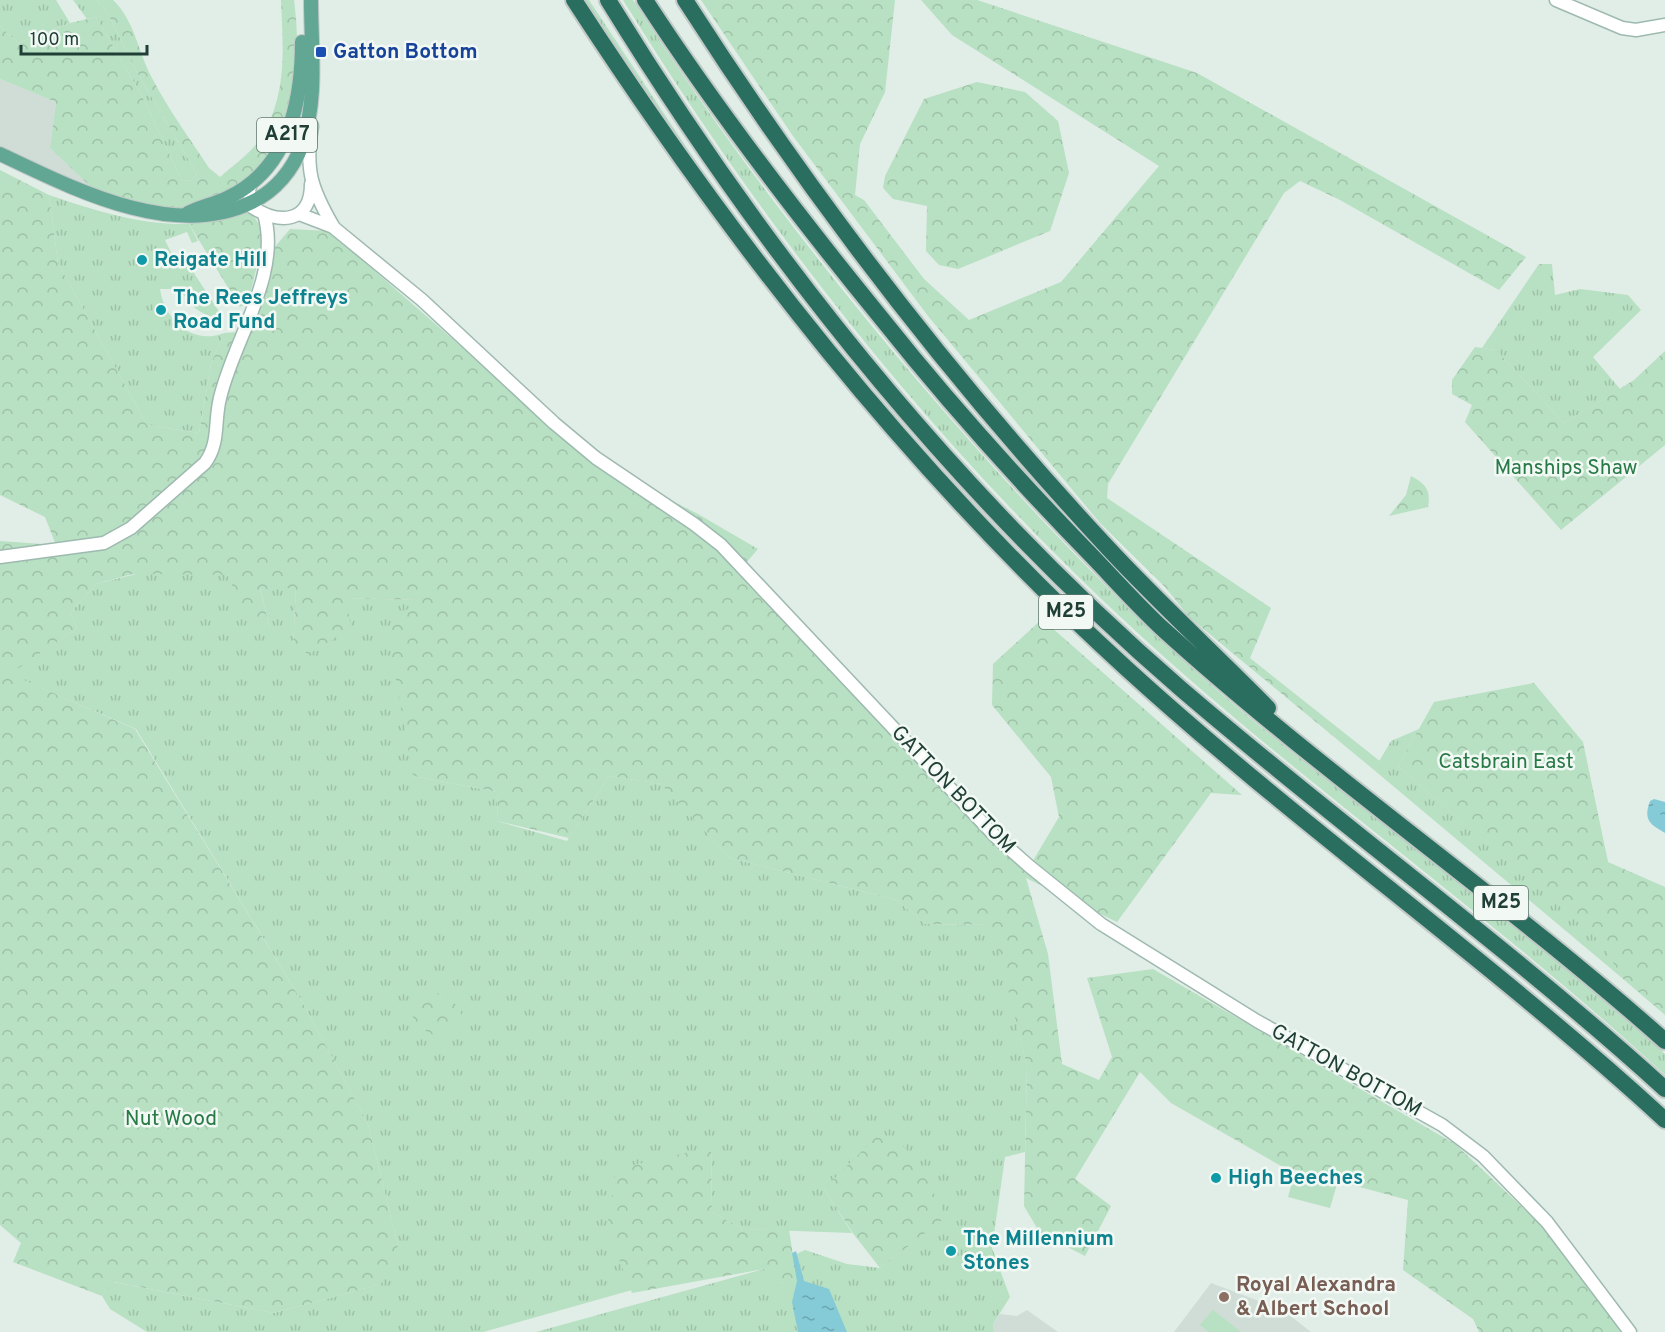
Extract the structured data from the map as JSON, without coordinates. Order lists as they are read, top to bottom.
{
  "streets": {
    "highway": ["M25"],
    "main road": ["A217"],
    "street": ["GATTON BOTTOM"]
  },
  "crossings": [
    ["A217", "GATTON BOTTOM"]
  ],
  "parks": ["Manships Shaw", "Catsbrain East", "Nut Wood"],
  "places": {
    "transit": ["Gatton Bottom"],
    "other": [
      "Reigate Hill",
      "The Rees Jeffreys Road Fund",
      "High Beeches",
      "The Millennium Stones",
      "Royal Alexandra & Albert School"
    ]
  },
  "scale_bar": "100 m"
}
